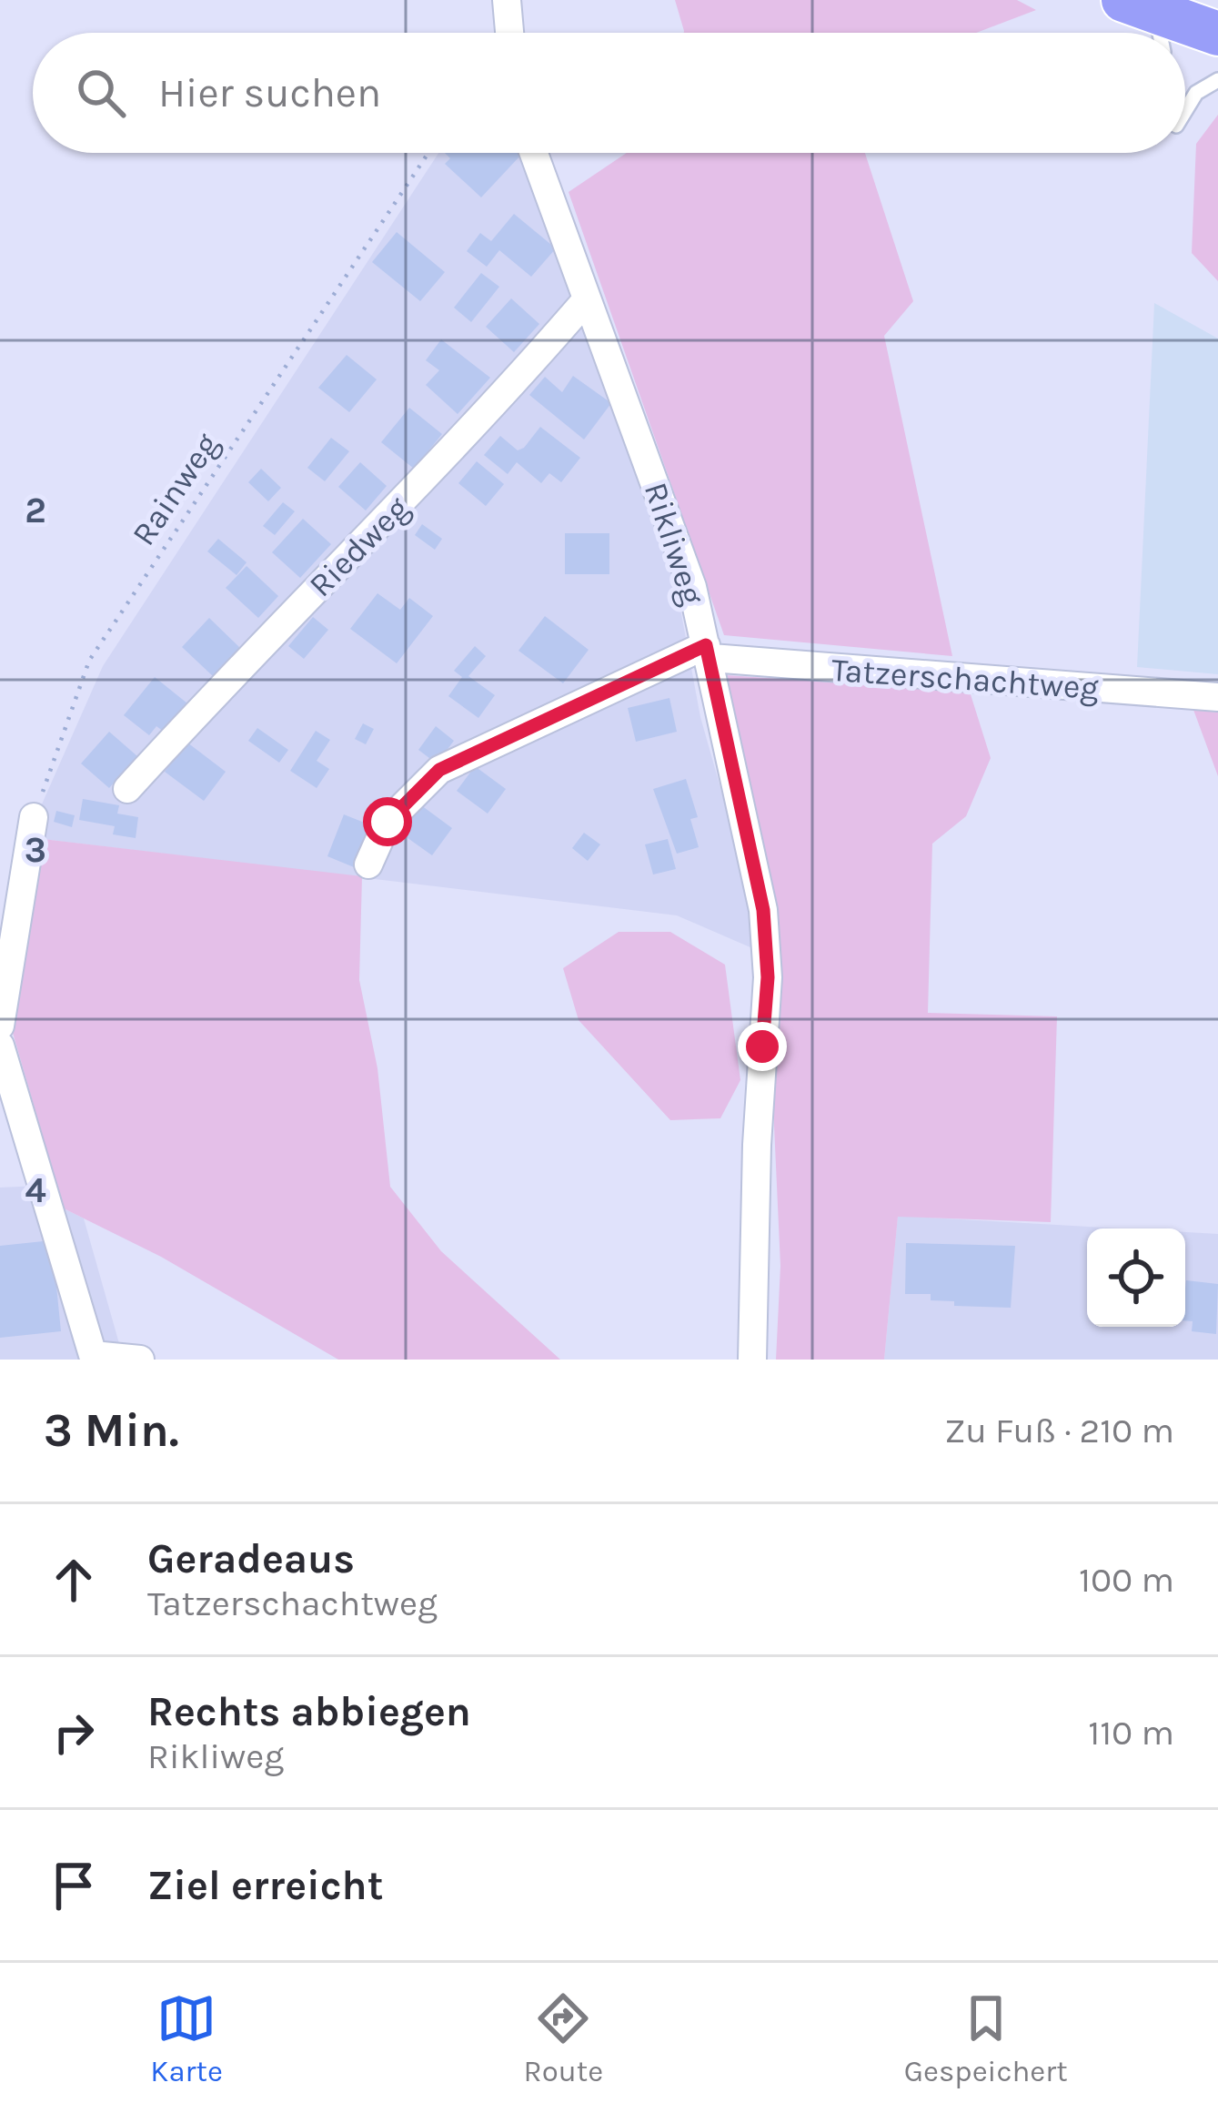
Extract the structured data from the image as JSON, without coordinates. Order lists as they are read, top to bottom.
{
  "streets": {
    "street": ["Rikliweg", "Riedweg", "Tatzerschachtweg"],
    "path": ["Rainweg"]
  },
  "crossings": [
    ["Rikliweg", "Riedweg"],
    ["Rikliweg", "Tatzerschachtweg"]
  ],
  "page": {
    "search": "Hier suchen",
    "heading": ["3 Min.", "Zu Fuß · 210 m"],
    "list": [
      ["Geradeaus", "Tatzerschachtweg", "100 m"],
      ["Rechts abbiegen", "Rikliweg", "110 m"],
      "Ziel erreicht"
    ],
    "nav": ["Karte", "Route", "Gespeichert"]
  },
  "grid": {
    "rows": ["2", "3", "4"]
  }
}
